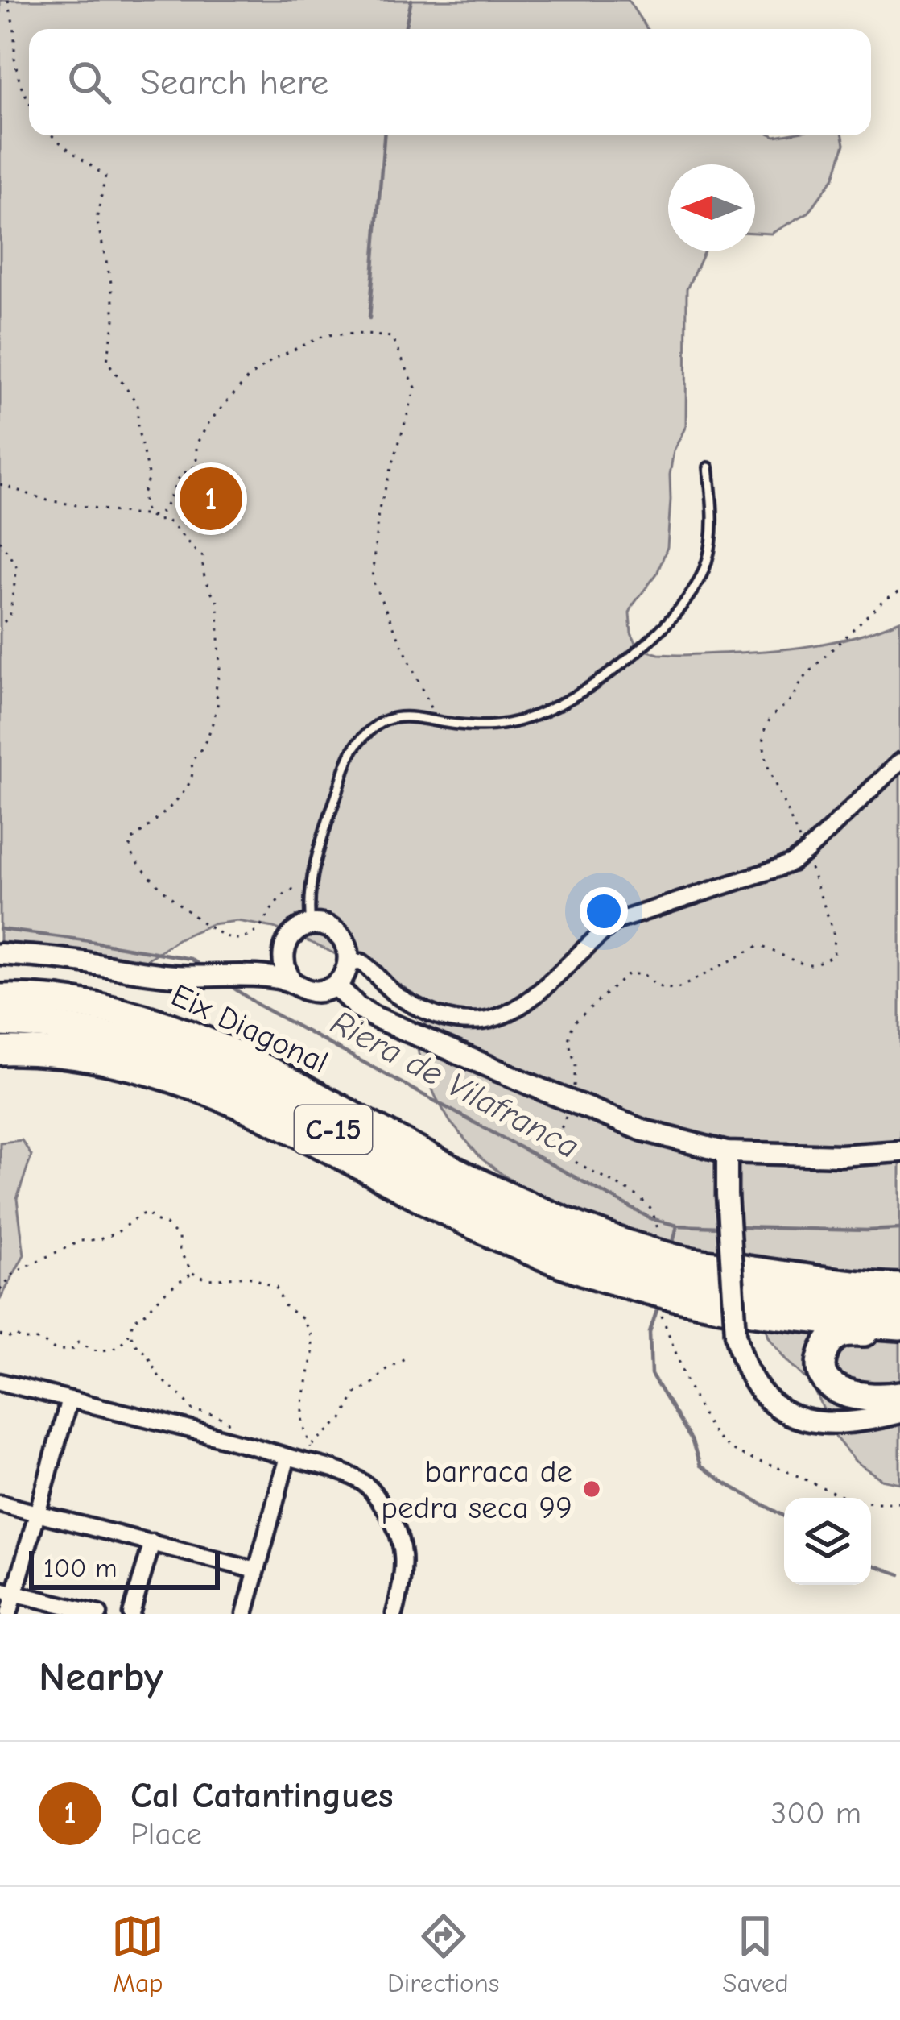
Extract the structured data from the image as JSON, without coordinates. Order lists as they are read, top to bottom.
{
  "streets": {
    "highway": ["Eix Diagonal", "C-15"]
  },
  "water": ["Riera de Vilafranca"],
  "places": ["barraca de pedra seca 99"],
  "scale_bar": "100 m",
  "north": "left",
  "page": {
    "search": "Search here",
    "pins": "1",
    "scale": "100 m",
    "heading": "Nearby",
    "list": [
      {
        "mark": "1",
        "name": "Cal Catantingues",
        "note": "Place",
        "value": "300 m"
      }
    ],
    "nav": ["Map", "Directions", "Saved"]
  }
}
